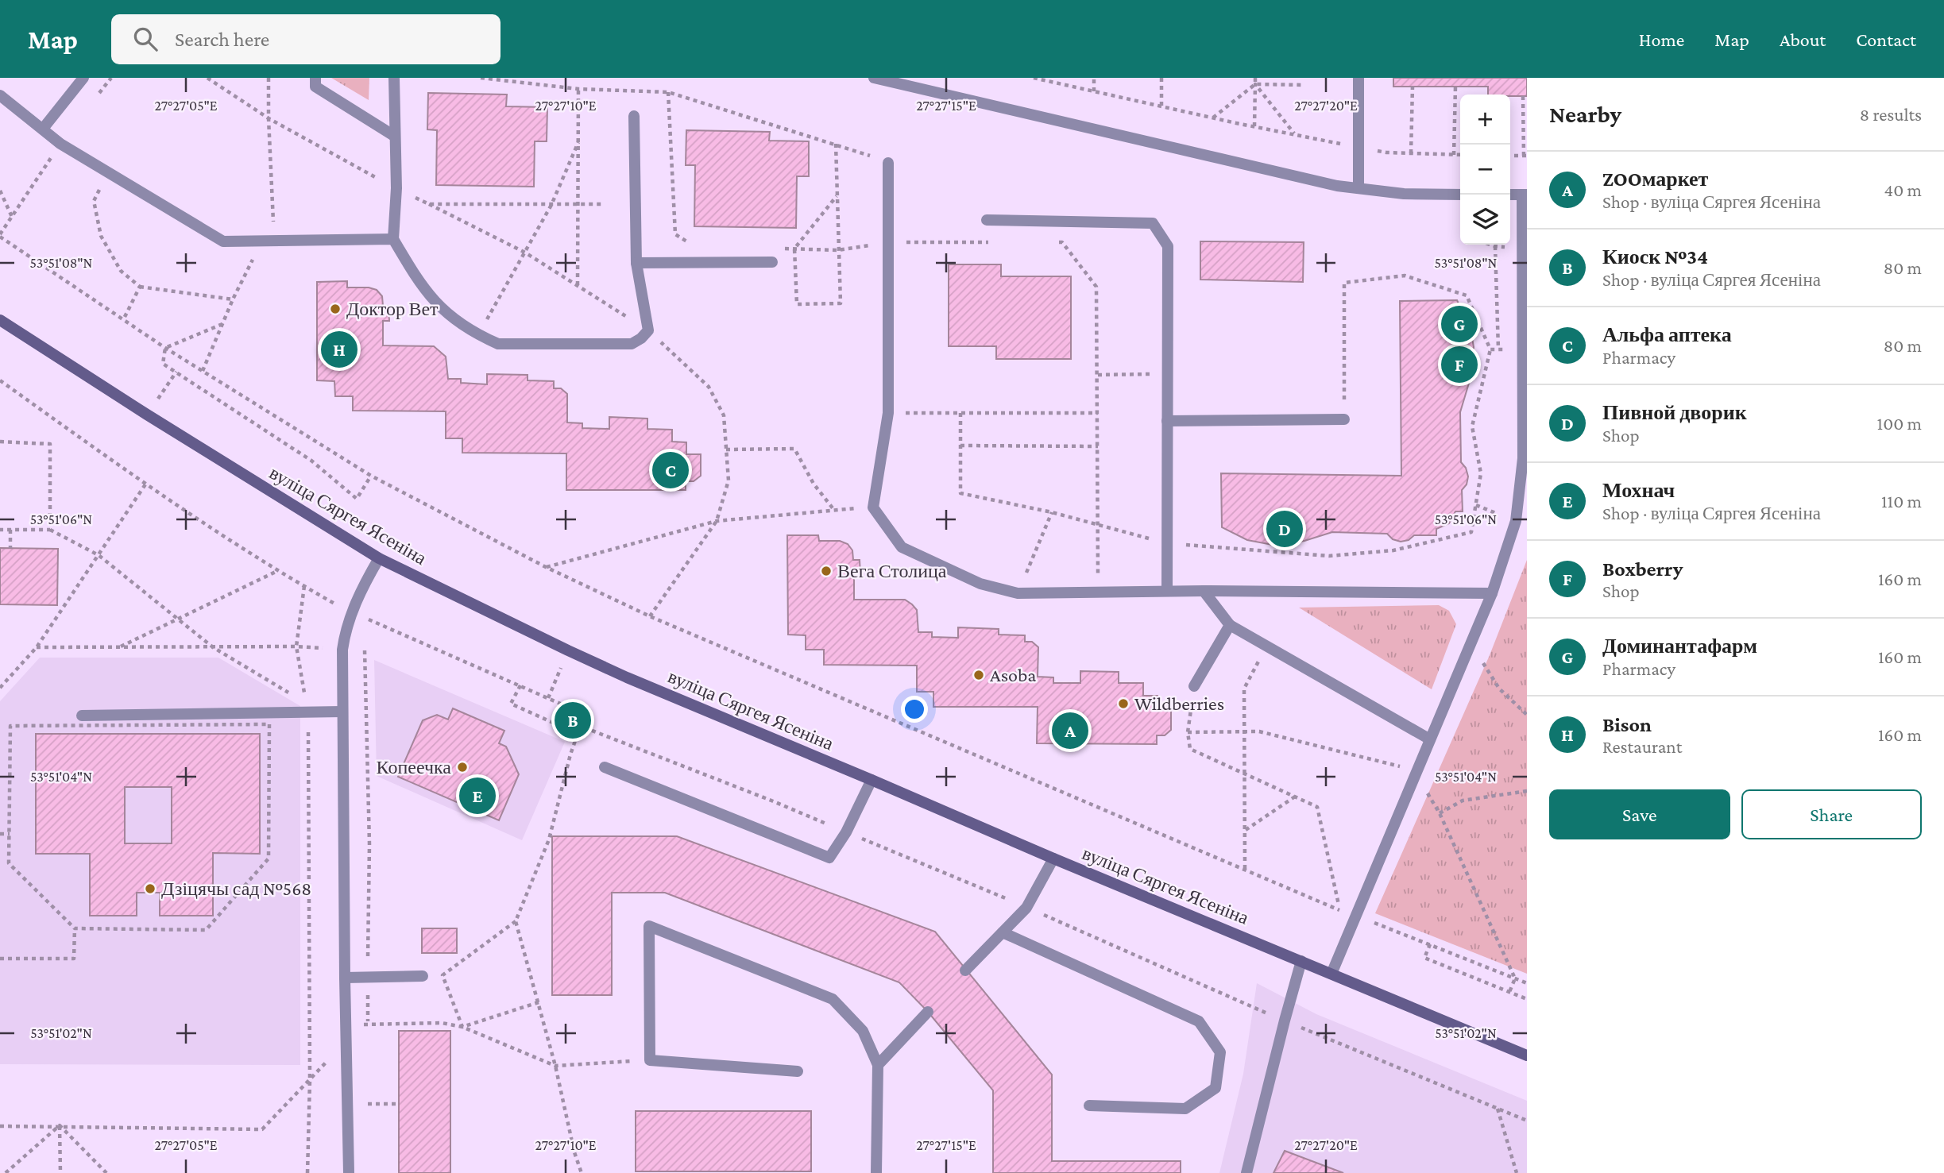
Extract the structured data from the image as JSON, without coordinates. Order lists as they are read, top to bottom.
{
  "streets": {
    "main road": ["вуліца Сяргея Ясеніна"]
  },
  "places": [
    "Доктор Вет",
    "Вега Столица",
    "Asoba",
    "Wildberries",
    "Копеечка",
    "Дзіцячы сад №568"
  ],
  "page": {
    "header": "Map",
    "search": "Search here",
    "nav": [
      "Home",
      "Map",
      "About",
      "Contact"
    ],
    "heading": ["Nearby", "8 results"],
    "map_buttons": ["+", "−"],
    "list": [
      {
        "mark": "A",
        "name": "ZOOмаркет",
        "note": "Shop · вуліца Сяргея Ясеніна",
        "value": "40 m"
      },
      {
        "mark": "B",
        "name": "Киоск №34",
        "note": "Shop · вуліца Сяргея Ясеніна",
        "value": "80 m"
      },
      {
        "mark": "C",
        "name": "Альфа аптека",
        "note": "Pharmacy",
        "value": "80 m"
      },
      {
        "mark": "D",
        "name": "Пивной дворик",
        "note": "Shop",
        "value": "100 m"
      },
      {
        "mark": "E",
        "name": "Мохнач",
        "note": "Shop · вуліца Сяргея Ясеніна",
        "value": "110 m"
      },
      {
        "mark": "F",
        "name": "Boxberry",
        "note": "Shop",
        "value": "160 m"
      },
      {
        "mark": "G",
        "name": "Доминантафарм",
        "note": "Pharmacy",
        "value": "160 m"
      },
      {
        "mark": "H",
        "name": "Bison",
        "note": "Restaurant",
        "value": "160 m"
      }
    ],
    "pins": [
      "G",
      "H",
      "F",
      "C",
      "D",
      "B",
      "A",
      "E"
    ],
    "buttons": ["Save", "Share"]
  },
  "coordinates": [
    "27°27'05\"E",
    "27°27'10\"E",
    "27°27'15\"E",
    "27°27'20\"E",
    "53°51'08\"N",
    "53°51'06\"N",
    "53°51'04\"N",
    "53°51'02\"N"
  ]
}
